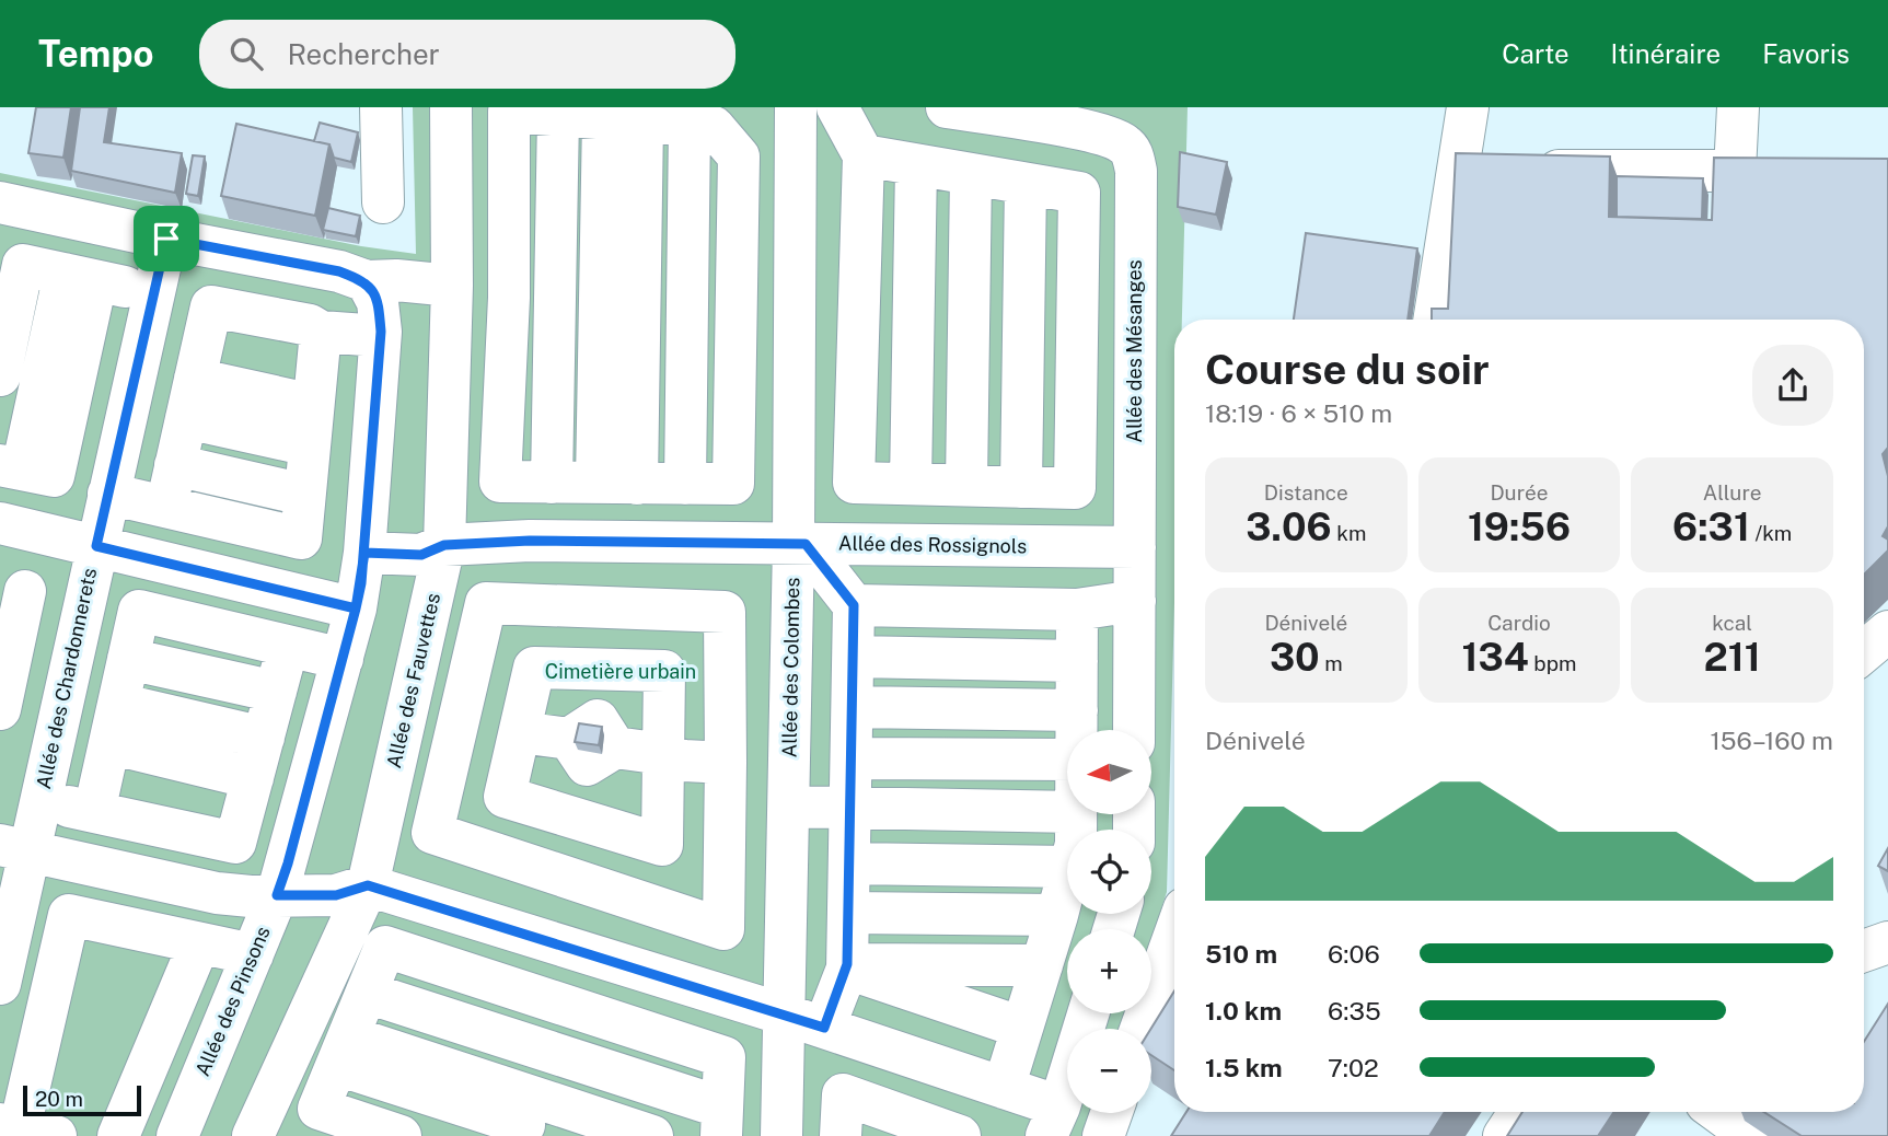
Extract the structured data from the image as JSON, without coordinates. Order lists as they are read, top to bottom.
{
  "streets": {
    "street": [
      "Allée des Mésanges",
      "Allée des Rossignols",
      "Allée des Colombes",
      "Allée des Chardonnerets",
      "Allée des Fauvettes",
      "Allée des Pinsons"
    ]
  },
  "crossings": [
    ["Allée des Mésanges", "Allée des Rossignols"],
    ["Allée des Rossignols", "Allée des Colombes"],
    ["Allée des Rossignols", "Allée des Fauvettes"],
    ["Allée des Rossignols", "Allée des Pinsons"]
  ],
  "parks": ["Cimetière urbain"],
  "scale_bar": "20 m",
  "north": "left",
  "page": {
    "header": "Tempo",
    "search": "Rechercher",
    "nav": ["Carte", "Itinéraire", "Favoris"],
    "heading": ["Course du soir", "18:19 · 6 × 510 m"],
    "stats": [
      ["Distance", "3.06 km"],
      ["Durée", "19:56"],
      ["Allure", "6:31 /km"],
      ["Dénivelé", "30 m"],
      ["Cardio", "134 bpm"],
      ["kcal", "211"]
    ],
    "chart": ["Dénivelé", "156–160 m"],
    "map_buttons": ["+", "−"],
    "list": [
      {
        "name": "510 m",
        "note": "6:06"
      },
      {
        "name": "1.0 km",
        "note": "6:35"
      },
      {
        "name": "1.5 km",
        "note": "7:02"
      }
    ],
    "scale": "20 m"
  }
}
